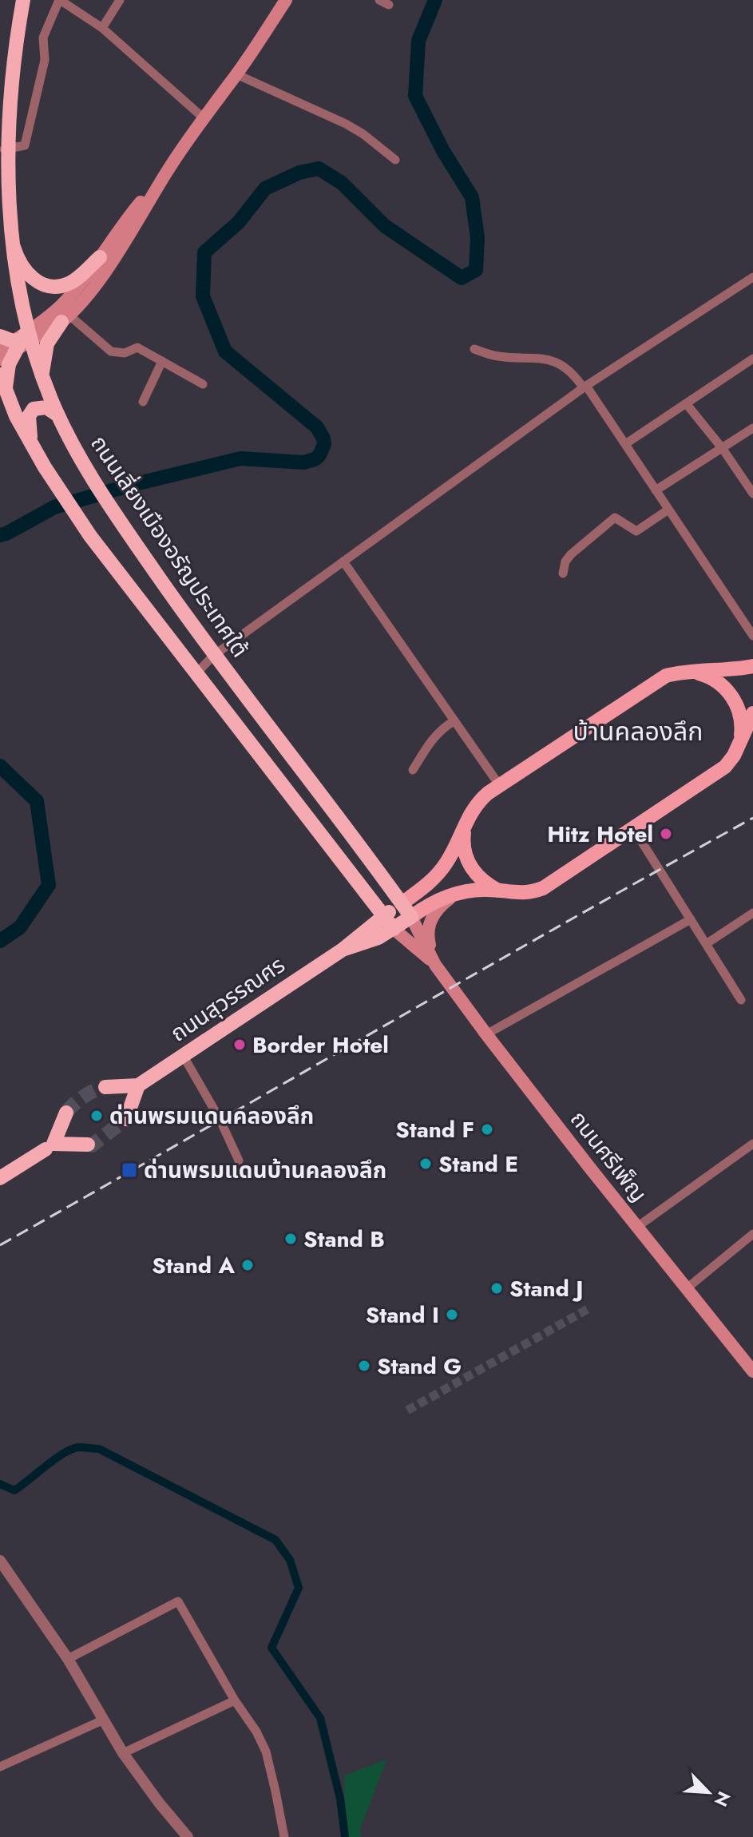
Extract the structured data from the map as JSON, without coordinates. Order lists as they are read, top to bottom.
{
  "streets": {
    "highway": ["ถนนเลี่ยงเมืองอรัญประเทศใต้", "ถนนสุวรรณศร"],
    "main road": ["ถนนศรีเพ็ญ"]
  },
  "crossings": [
    ["ถนนเลี่ยงเมืองอรัญประเทศใต้", "ถนนสุวรรณศร"],
    ["ถนนเลี่ยงเมืองอรัญประเทศใต้", "ถนนศรีเพ็ญ"],
    ["ถนนสุวรรณศร", "ถนนศรีเพ็ญ"]
  ],
  "districts": ["บ้านคลองลึก"],
  "places": {
    "other": [
      "Hitz Hotel",
      "Border Hotel",
      "ด่านพรมแดนคลองลึก",
      "Stand F",
      "Stand E",
      "Stand B",
      "Stand A",
      "Stand J",
      "Stand I",
      "Stand G"
    ],
    "transit": ["ด่านพรมแดนบ้านคลองลึก"]
  },
  "north": "bottom right"
}
